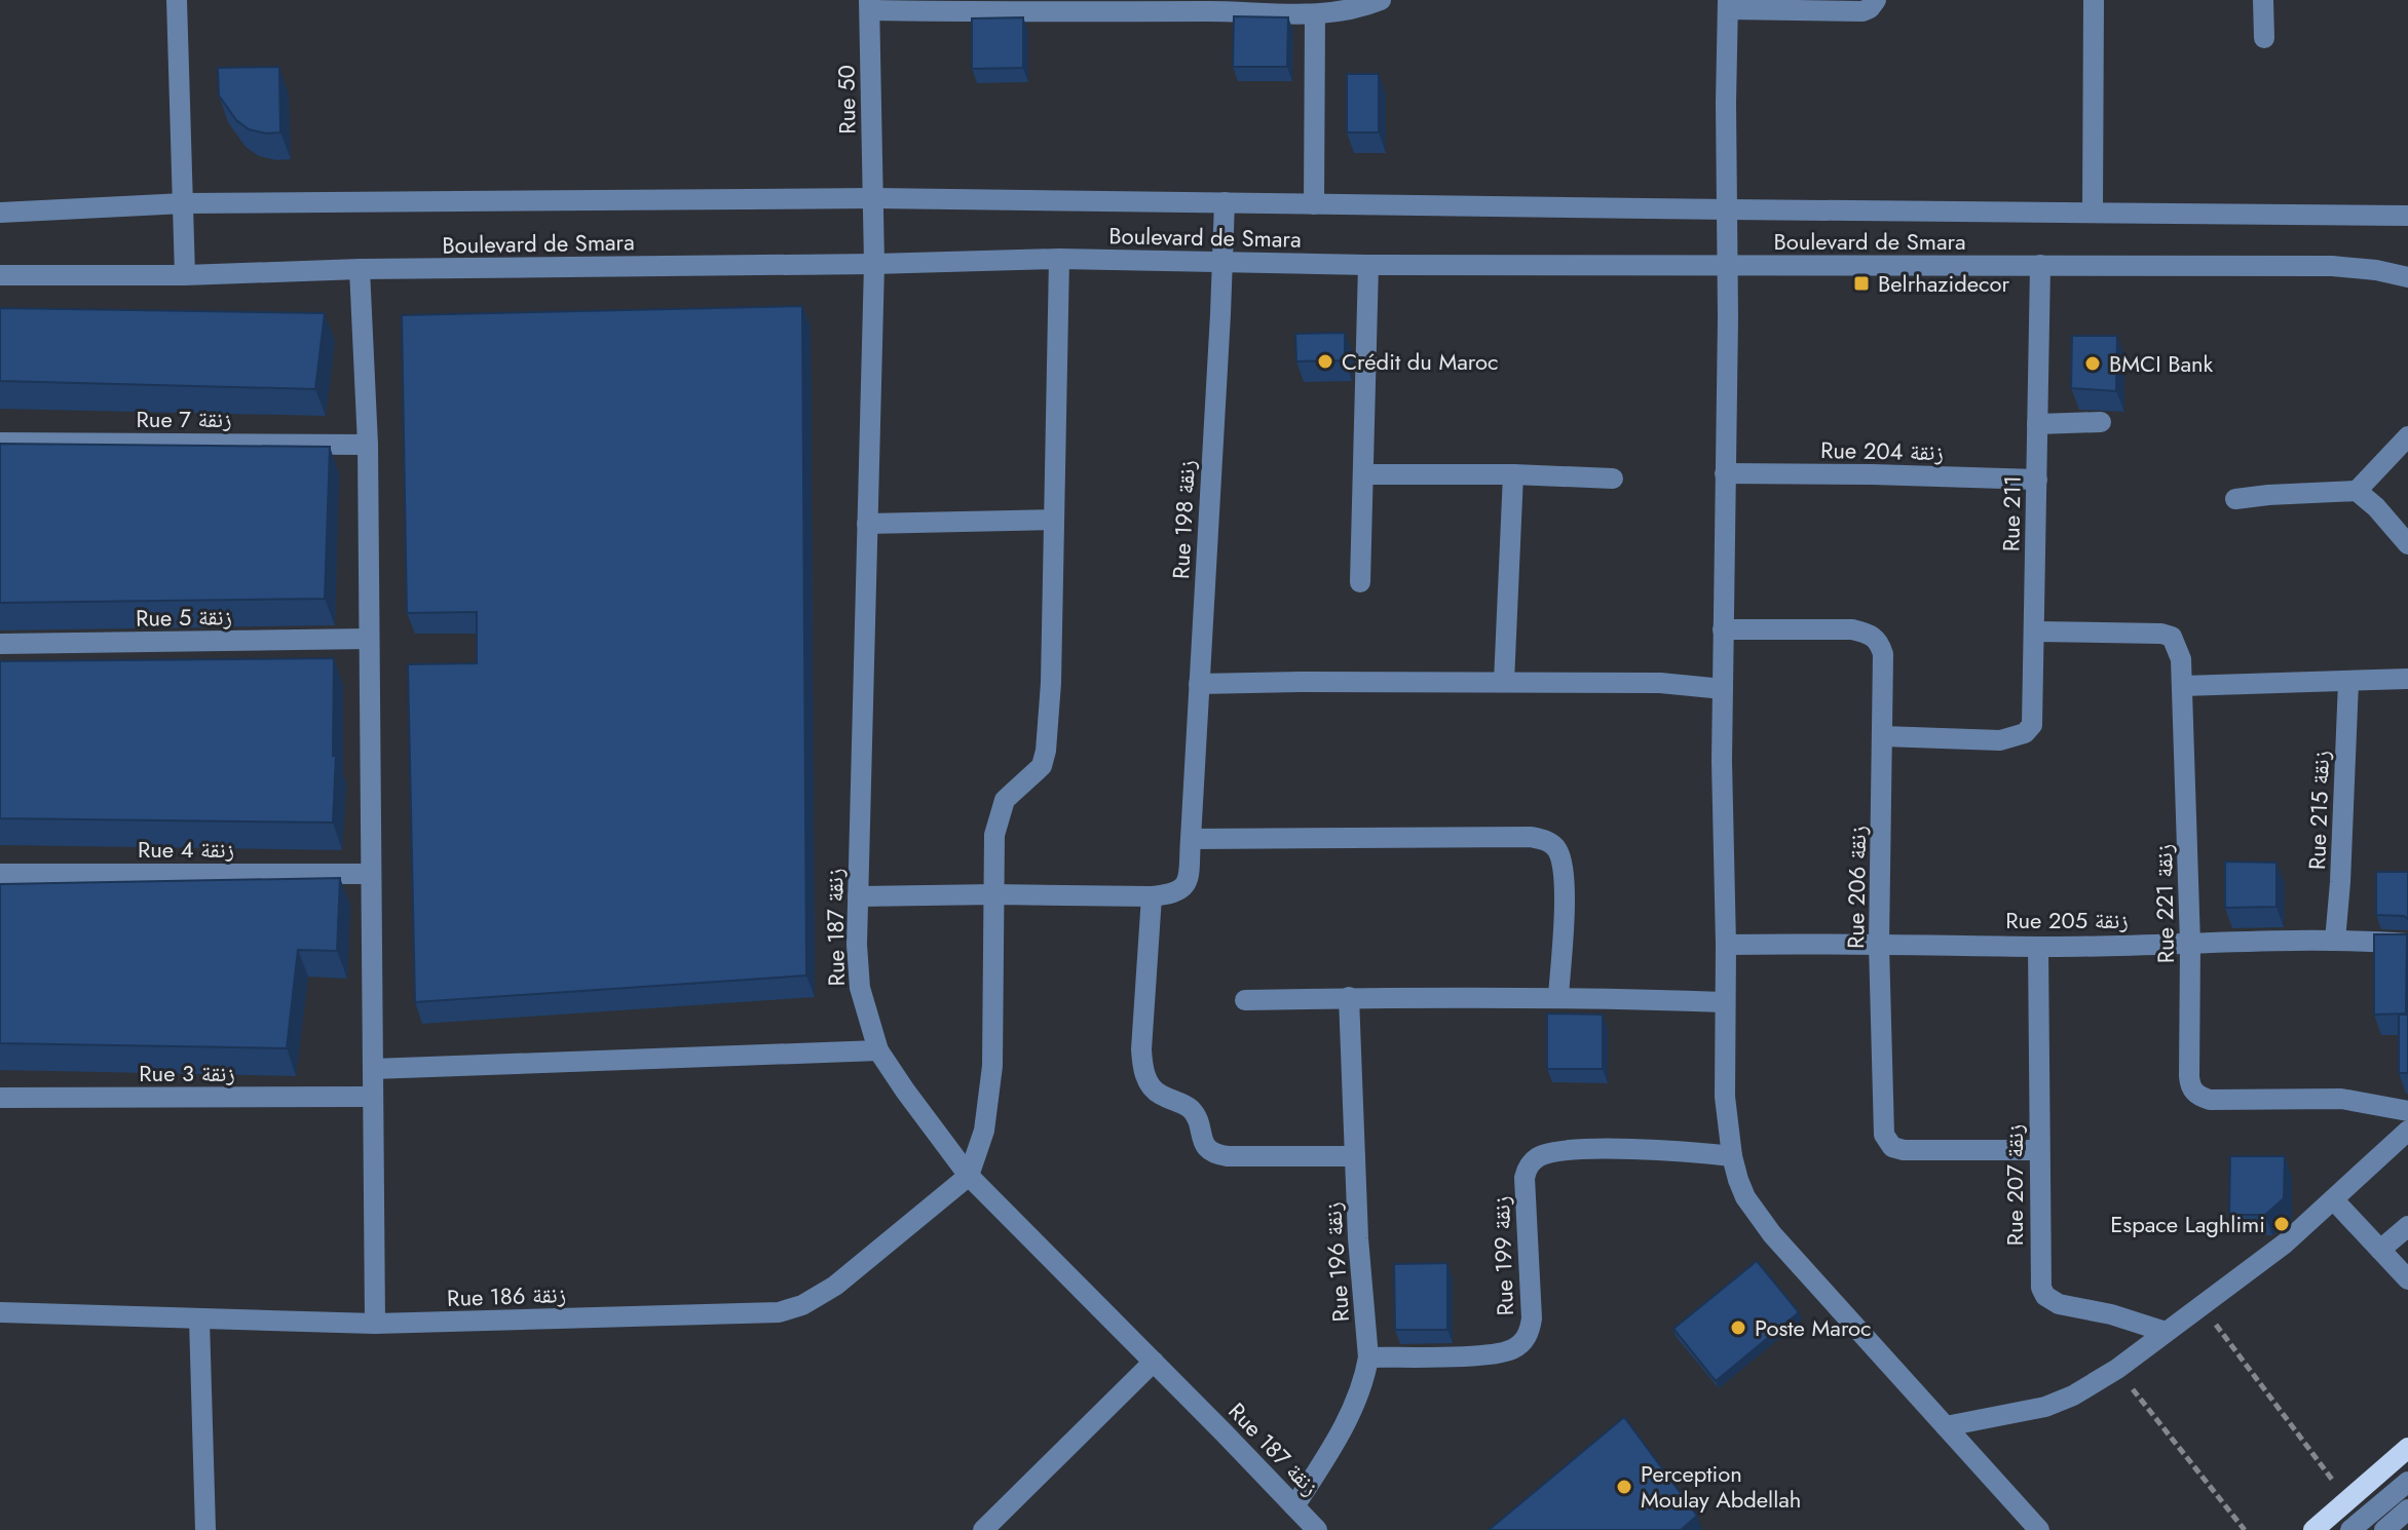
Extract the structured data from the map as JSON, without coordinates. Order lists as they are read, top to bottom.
{
  "streets": {
    "street": [
      "Rue 50",
      "Boulevard de Smara",
      "Rue 7 زنقة",
      "Rue 204 زنقة",
      "Rue 211",
      "Rue 198 زنقة",
      "Rue 5 زنقة",
      "Rue 215 زنقة",
      "Rue 4 زنقة",
      "Rue 206 زنقة",
      "Rue 221 زنقة",
      "Rue 205 زنقة",
      "Rue 187 زنقة",
      "Rue 3 زنقة",
      "Rue 207 زنقة",
      "Rue 199 زنقة",
      "Rue 196 زنقة",
      "Rue 186 زنقة"
    ]
  },
  "crossings": [
    ["Rue 50", "Boulevard de Smara"],
    ["Rue 50", "Rue 187 زنقة"],
    ["Boulevard de Smara", "Rue 211"],
    ["Boulevard de Smara", "Rue 198 زنقة"],
    ["Boulevard de Smara", "Rue 187 زنقة"],
    ["Rue 204 زنقة", "Rue 211"],
    ["Rue 211", "Rue 206 زنقة"],
    ["Rue 211", "Rue 221 زنقة"],
    ["Rue 215 زنقة", "Rue 205 زنقة"],
    ["Rue 206 زنقة", "Rue 205 زنقة"],
    ["Rue 206 زنقة", "Rue 207 زنقة"],
    ["Rue 221 زنقة", "Rue 205 زنقة"],
    ["Rue 205 زنقة", "Rue 207 زنقة"],
    ["Rue 187 زنقة", "Rue 196 زنقة"],
    ["Rue 187 زنقة", "Rue 186 زنقة"],
    ["Rue 199 زنقة", "Rue 196 زنقة"]
  ],
  "places": {
    "transit": ["Belrhazidecor"],
    "other": [
      "Crédit du Maroc",
      "BMCI Bank",
      "Espace Laghlimi",
      "Poste Maroc",
      "Perception Moulay Abdellah"
    ]
  }
}
